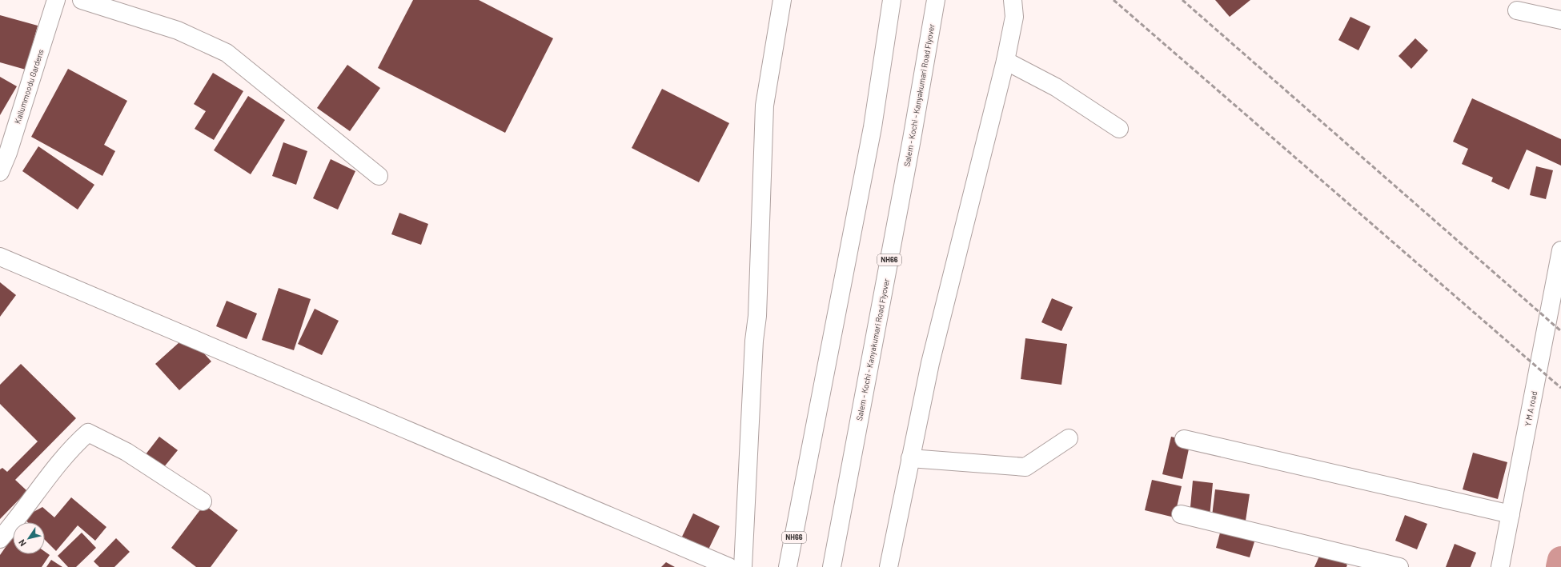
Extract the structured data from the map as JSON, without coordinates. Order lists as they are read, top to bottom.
{
  "streets": {
    "main road": [
      "Kallummoodu Gardens",
      "Salem - Kochi - Kanyakumari Road Flyover",
      "NH66",
      "Y M A road"
    ]
  },
  "north": "bottom left"
}
